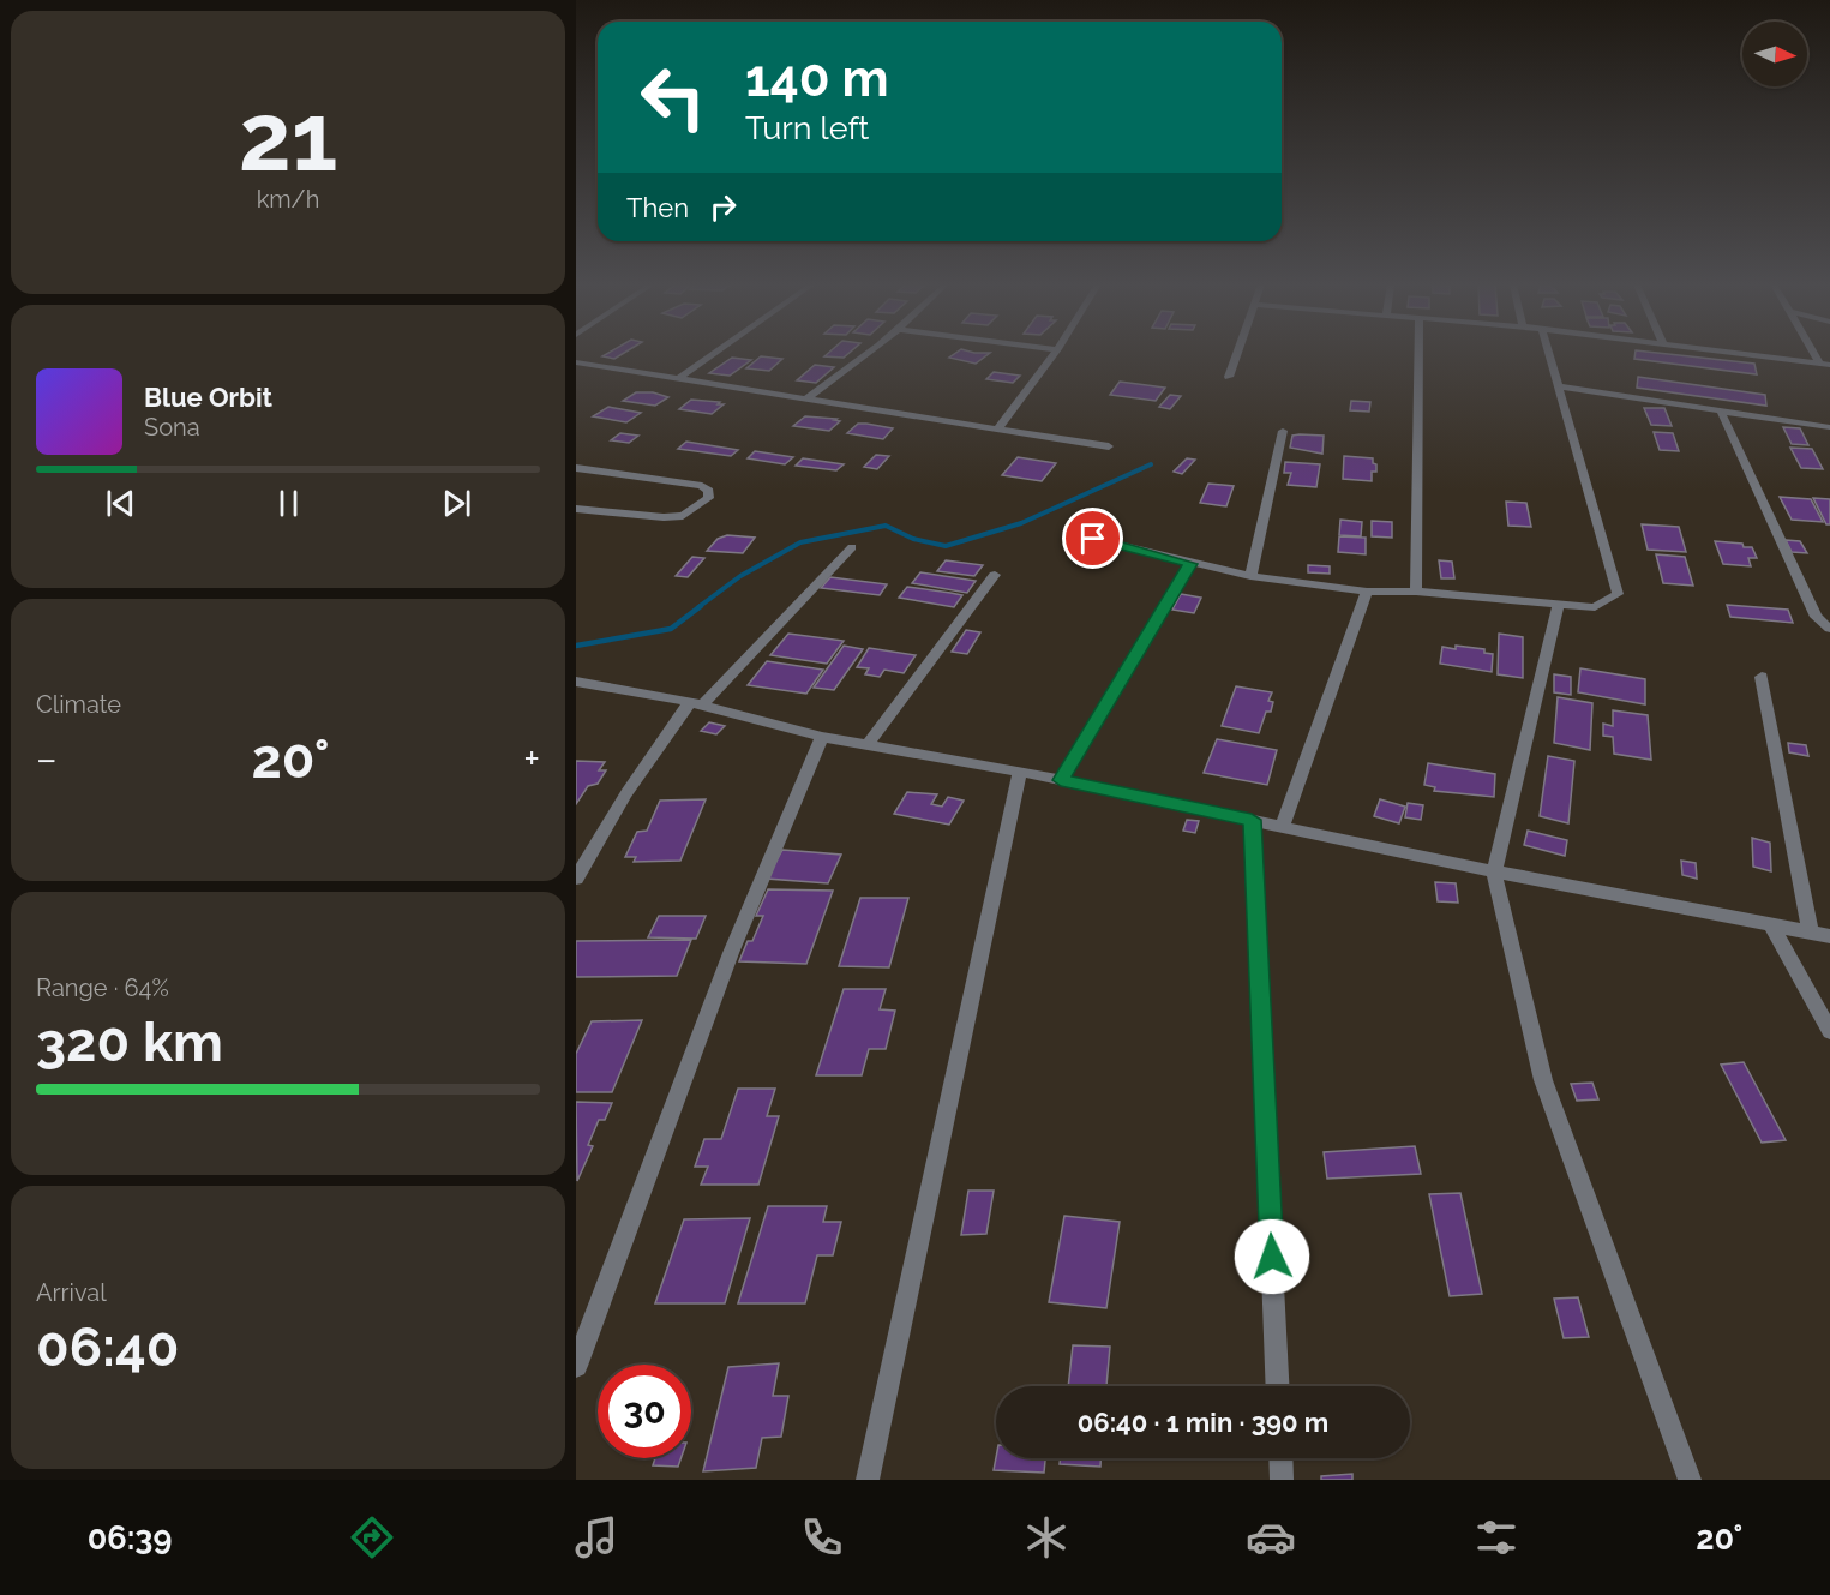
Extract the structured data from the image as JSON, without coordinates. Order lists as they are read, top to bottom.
{
  "north": "right",
  "page": {
    "tile": [
      ["21", "km/h"],
      "Climate",
      ["Range · 64%", "320 km"],
      ["Arrival", "06:40"]
    ],
    "turn": ["140 m", "Turn left"],
    "then": "Then",
    "song": ["Blue Orbit", "Sona"],
    "heat": ["−", "20°", "+"],
    "limit": "30",
    "trip": "06:40 · 1 min · 390 m",
    "tabs": ["06:39", "20°"]
  }
}
